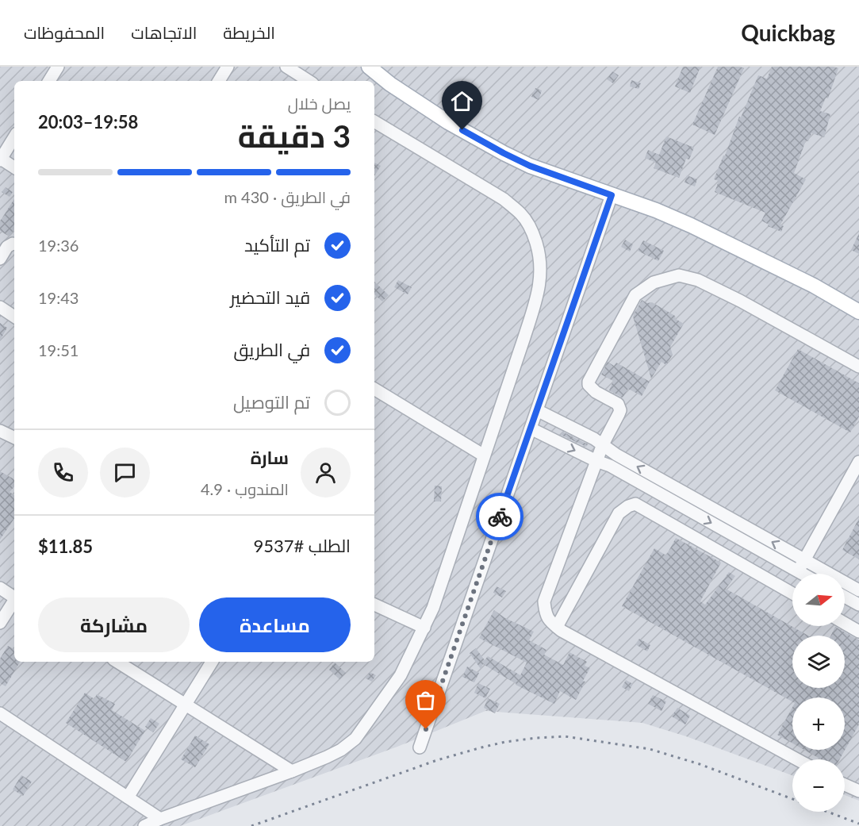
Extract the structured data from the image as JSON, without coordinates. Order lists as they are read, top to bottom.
{
  "north": "right",
  "page": {
    "header": "Quickbag",
    "nav": ["الخريطة", "الاتجاهات", "المحفوظات"],
    "heading": ["3 دقيقة", "يصل خلال", "19:58–20:03"],
    "panel": [
      "سارة",
      "المندوب · 4.9",
      "الطلب #9537",
      "$11.85"
    ],
    "bar": "في الطريق · 430 m",
    "list": [
      ["تم التأكيد", "19:36"],
      ["قيد التحضير", "19:43"],
      ["في الطريق", "19:51"],
      "تم التوصيل"
    ],
    "map_buttons": ["+", "−"],
    "buttons": ["مساعدة", "مشاركة"]
  }
}
